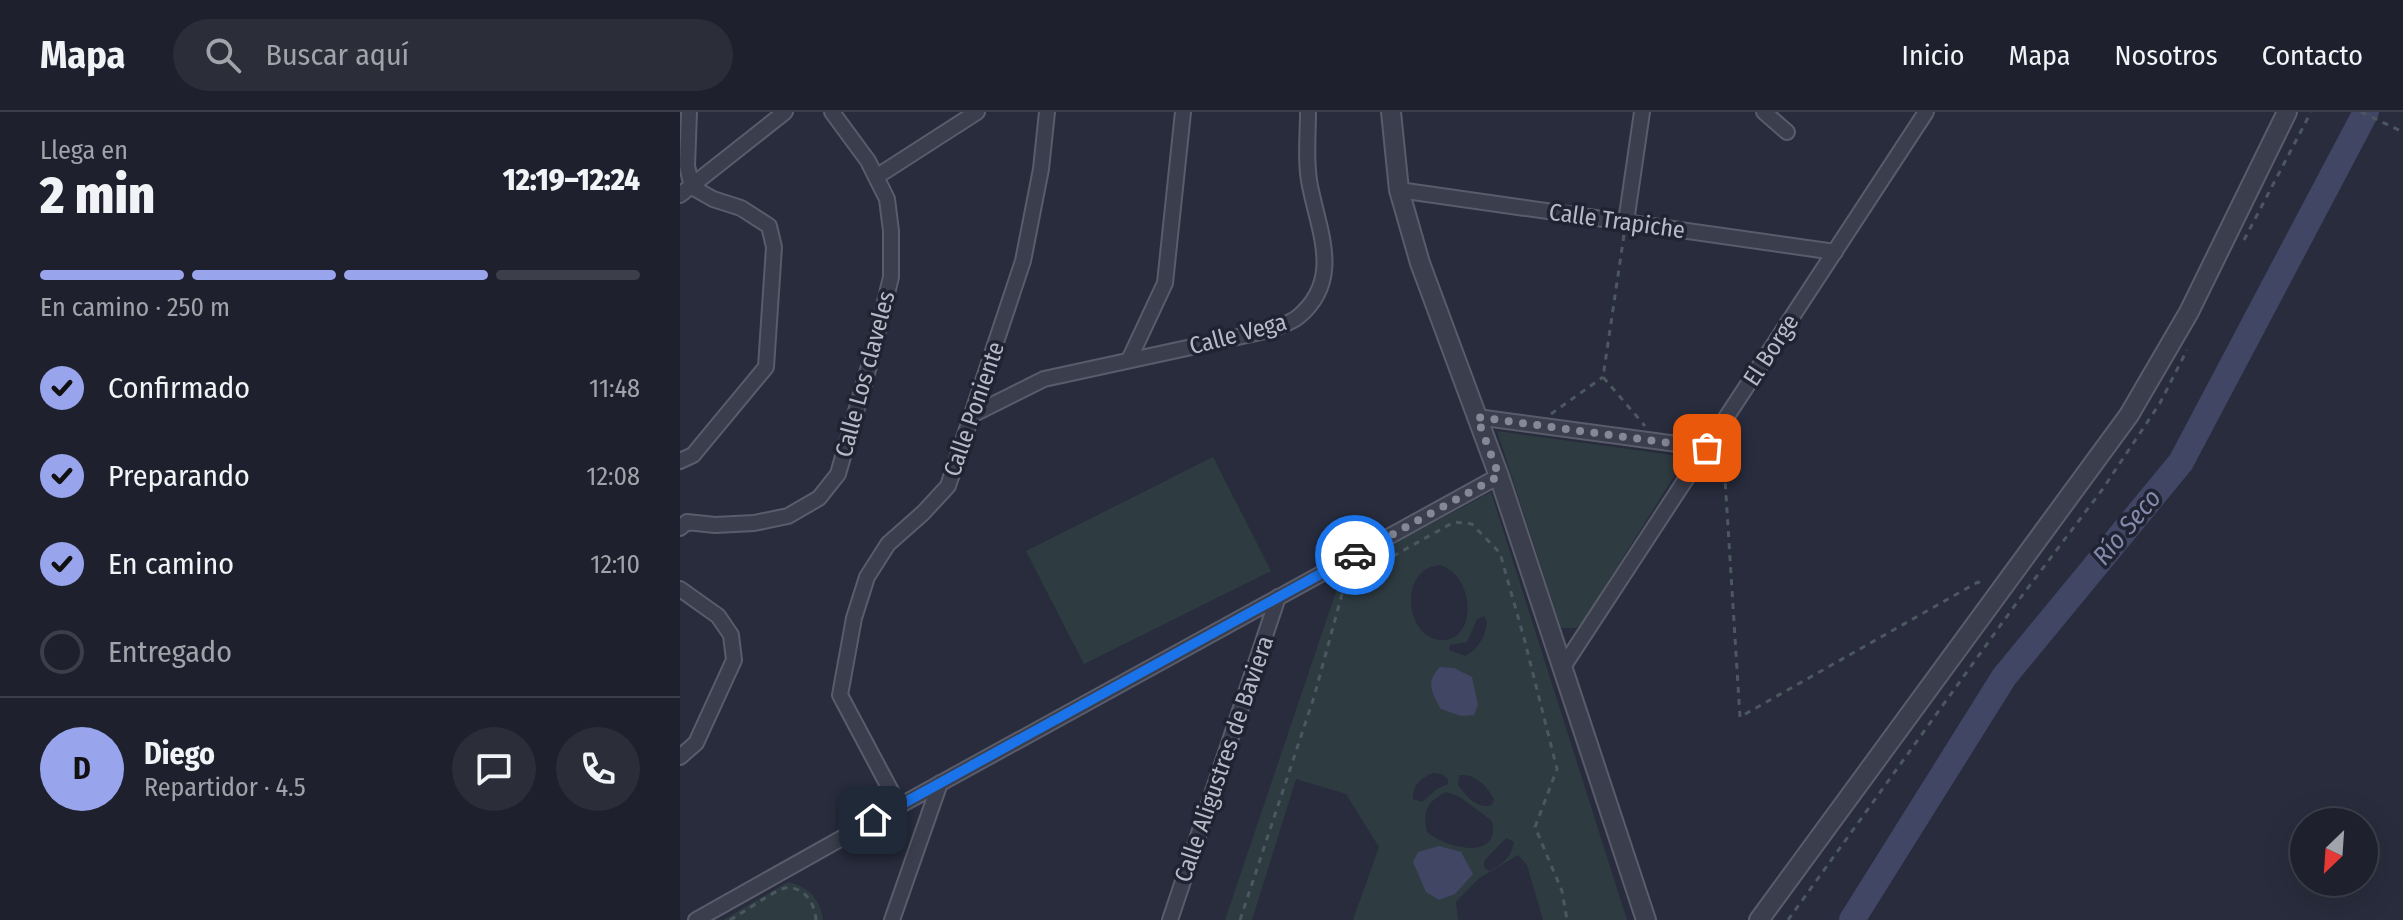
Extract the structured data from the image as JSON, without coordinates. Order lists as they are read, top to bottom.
{
  "streets": {
    "street": [
      "Calle Trapiche",
      "Calle Vega",
      "El Borge",
      "Calle Los claveles",
      "Calle Poniente",
      "Calle Aligustres de Baviera"
    ]
  },
  "crossings": [
    ["Calle Trapiche", "El Borge"],
    ["Calle Vega", "Calle Poniente"]
  ],
  "water": ["Río Seco"],
  "north": "bottom left",
  "page": {
    "header": "Mapa",
    "search": "Buscar aquí",
    "nav": [
      "Inicio",
      "Mapa",
      "Nosotros",
      "Contacto"
    ],
    "heading": ["2 min", "Llega en", "12:19–12:24"],
    "panel": ["Diego", "Repartidor · 4.5"],
    "bar": "En camino · 250 m",
    "list": [
      ["Confirmado", "11:48"],
      ["Preparando", "12:08"],
      ["En camino", "12:10"],
      "Entregado"
    ],
    "round": "D"
  }
}
